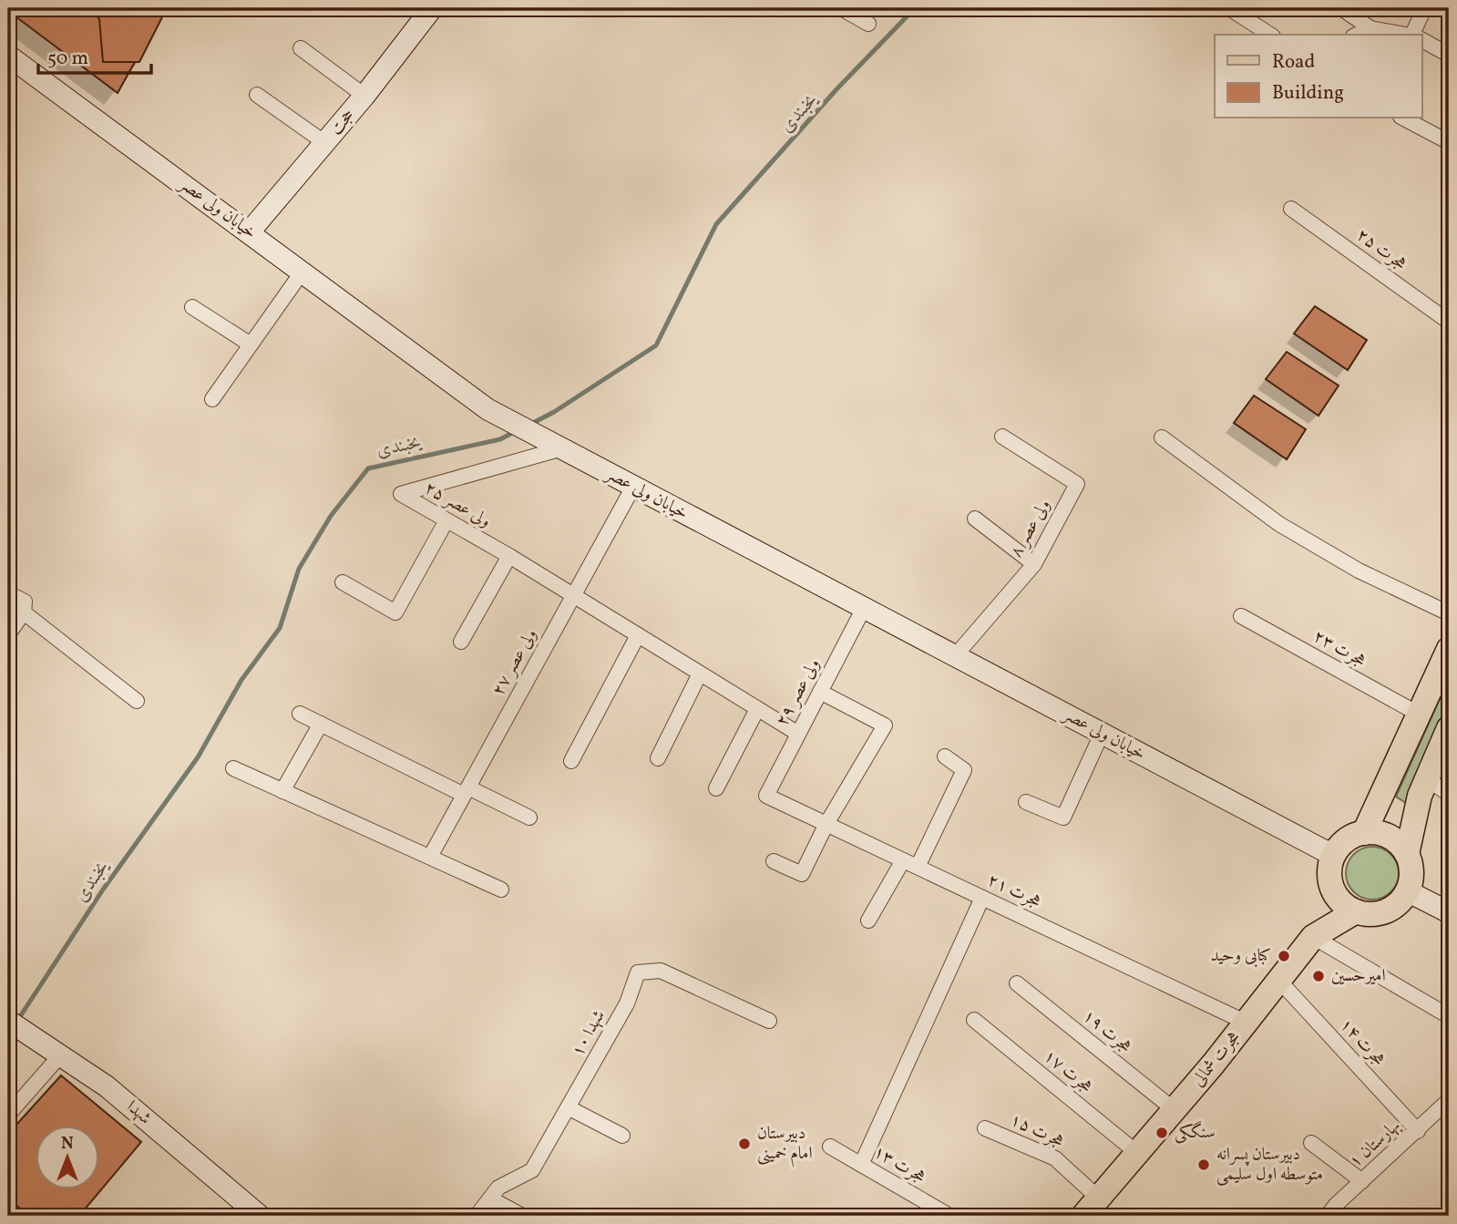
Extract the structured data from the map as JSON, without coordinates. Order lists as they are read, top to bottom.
{
  "streets": {
    "main road": [
      "حجت",
      "خیابان ولی عصر",
      "هجرت شمالی",
      "شهدا"
    ],
    "street": [
      "هجرت ۲۵",
      "ولی عصر ۲۵",
      "ولی عصر ۸",
      "هجرت ۲۳",
      "ولی عصر ۲۷",
      "ولی عصر ۲۹",
      "هجرت ۲۱",
      "هجرت ۱۹",
      "شهدا ۱۰",
      "هجرت ۱۴",
      "هجرت ۱۷",
      "هجرت ۱۵",
      "بهارستان ۱",
      "هجرت ۱۳"
    ]
  },
  "crossings": [
    ["حجت", "خیابان ولی عصر"],
    ["خیابان ولی عصر", "ولی عصر ۲۵"],
    ["خیابان ولی عصر", "ولی عصر ۸"],
    ["خیابان ولی عصر", "ولی عصر ۲۷"],
    ["خیابان ولی عصر", "ولی عصر ۲۹"],
    ["خیابان ولی عصر", "هجرت شمالی"],
    ["ولی عصر ۲۵", "ولی عصر ۲۷"],
    ["ولی عصر ۲۵", "ولی عصر ۲۹"],
    ["ولی عصر ۲۹", "هجرت ۲۱"],
    ["هجرت ۲۱", "هجرت شمالی"],
    ["هجرت ۱۹", "هجرت شمالی"],
    ["هجرت ۱۴", "هجرت شمالی"],
    ["هجرت ۱۴", "بهارستان ۱"],
    ["هجرت شمالی", "هجرت ۱۷"],
    ["هجرت شمالی", "هجرت ۱۵"]
  ],
  "water": ["یخبندی"],
  "places": [
    "کبابی وحید",
    "امیرحسین",
    "سنگکی",
    "دبیرستان امام خمینی",
    "دبیرستان پسرانه متوسطه اول سلیمی"
  ],
  "legend": ["Road", "Building"],
  "scale_bar": "50 m",
  "north": "top"
}
